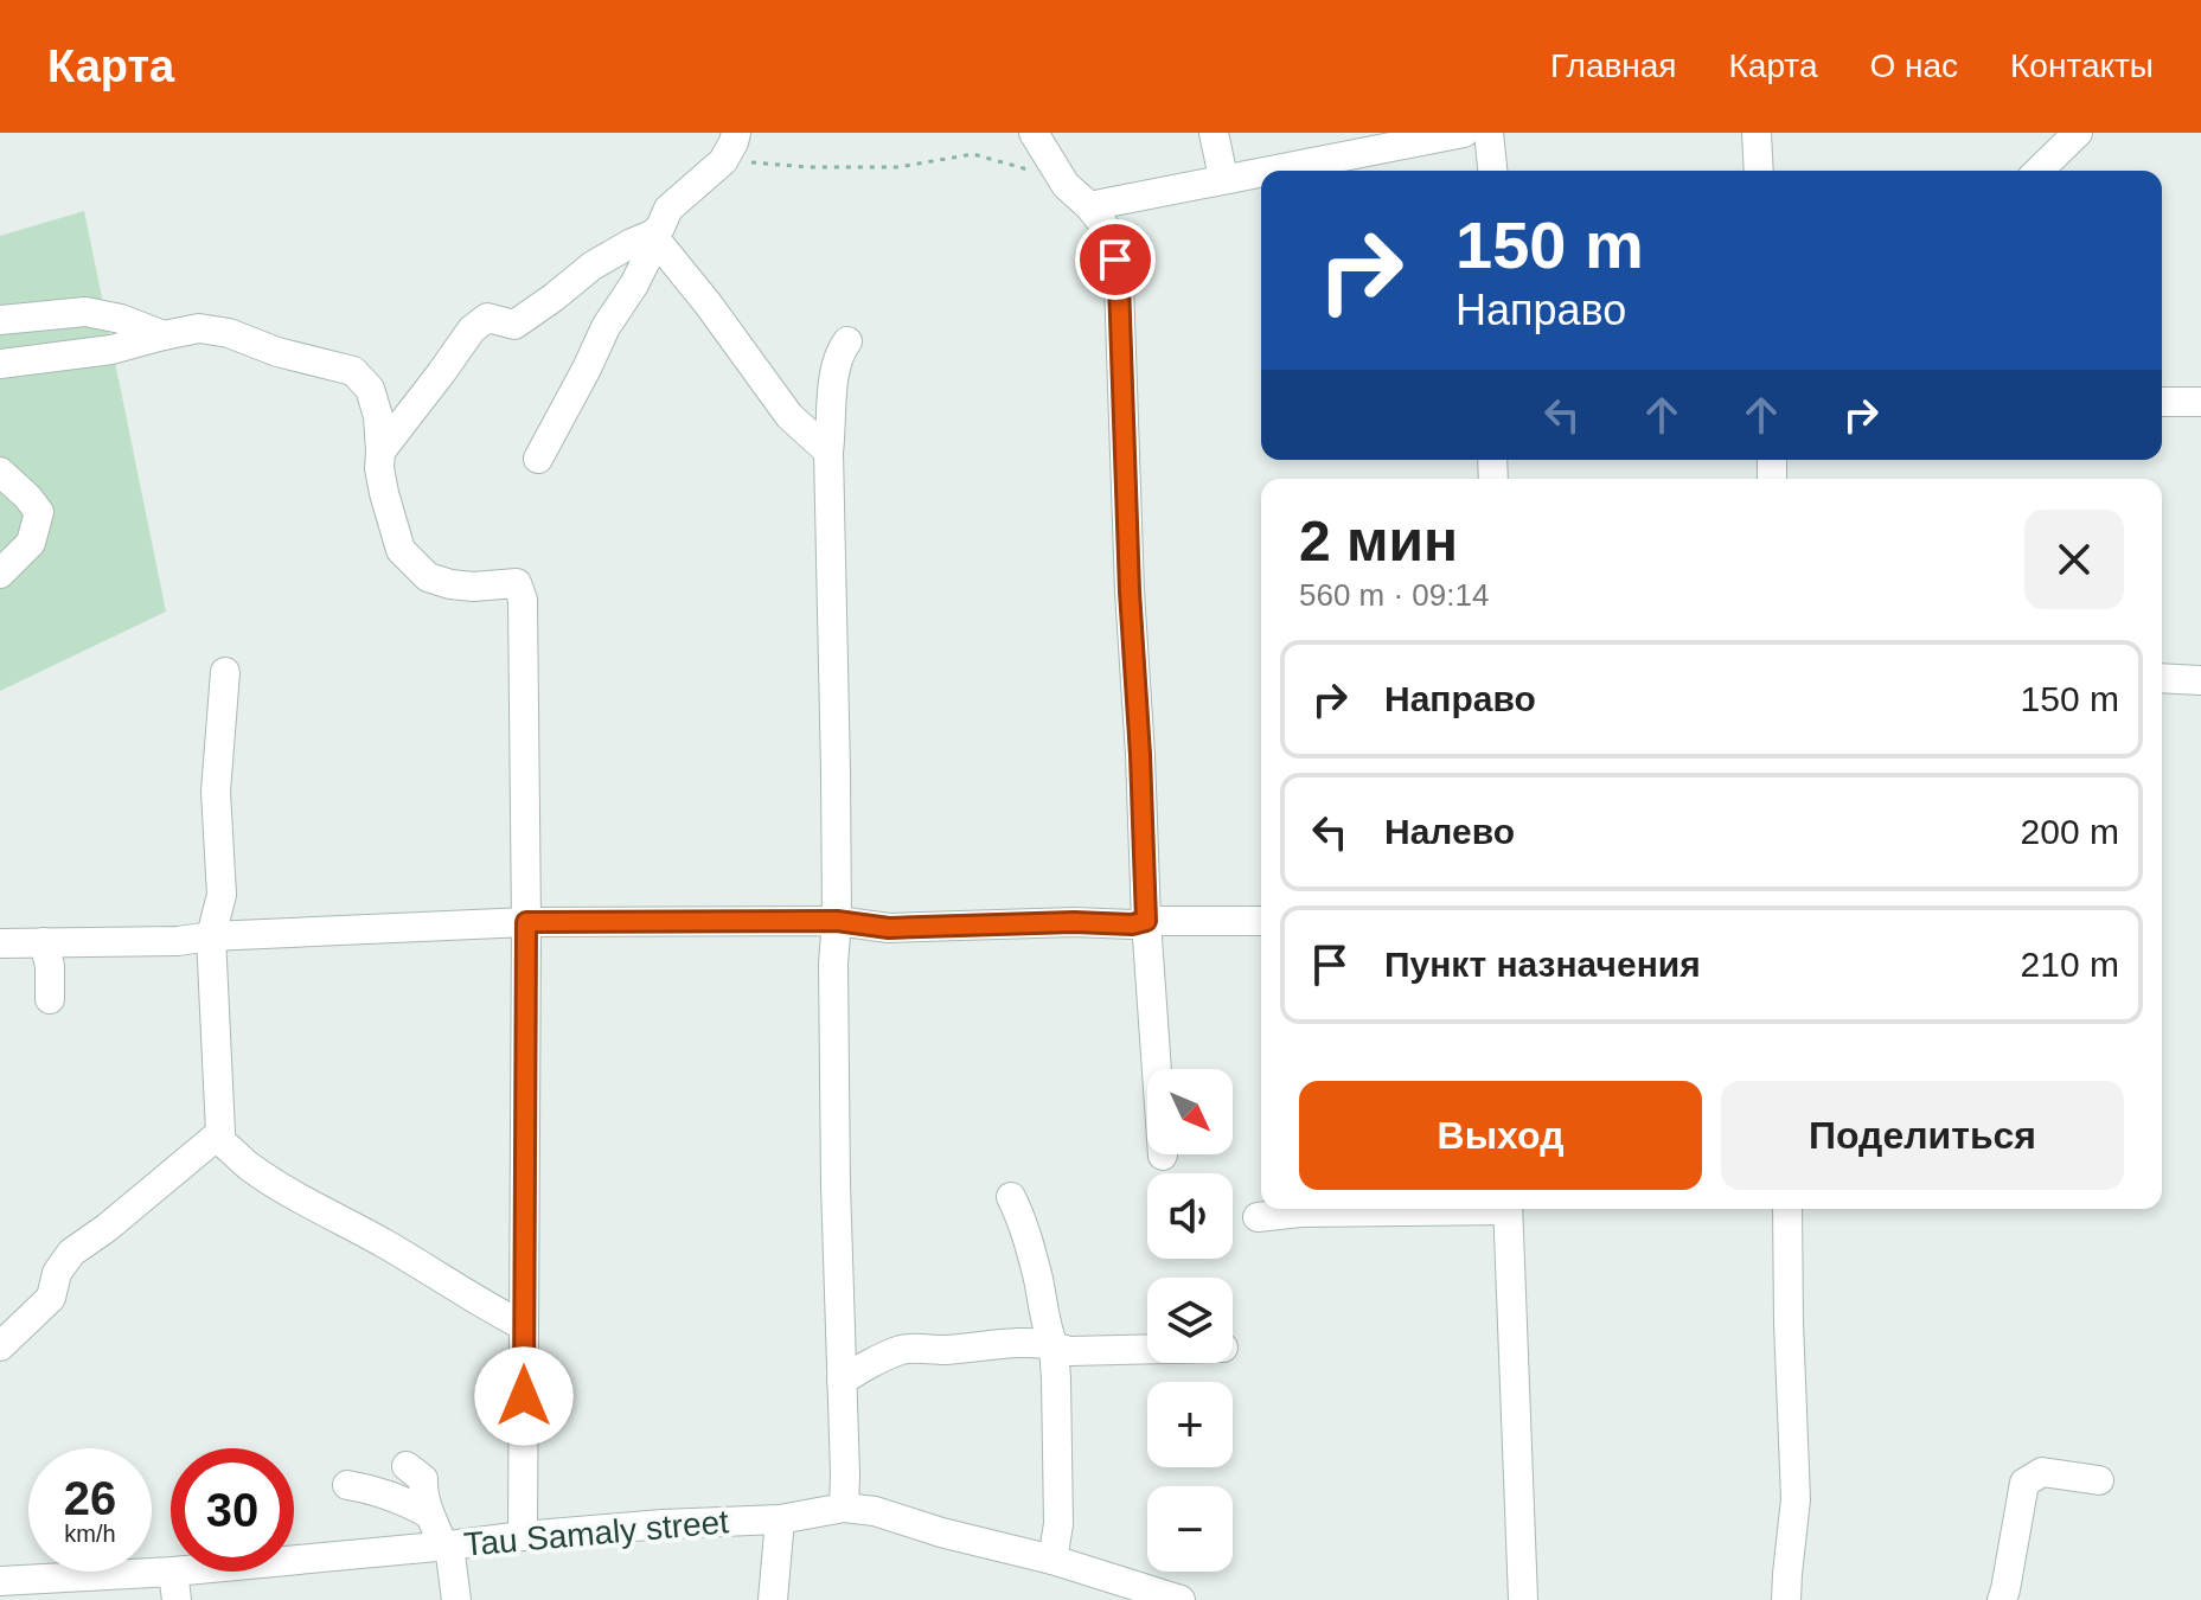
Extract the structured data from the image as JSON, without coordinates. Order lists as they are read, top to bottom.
{
  "streets": {
    "street": ["Tau Samaly street"]
  },
  "north": "bottom right",
  "page": {
    "header": "Карта",
    "nav": [
      "Главная",
      "Карта",
      "О нас",
      "Контакты"
    ],
    "turn": ["150 m", "Направо"],
    "heading": ["2 мин", "560 m · 09:14"],
    "list": [
      {
        "name": "Направо",
        "value": "150 m"
      },
      {
        "name": "Налево",
        "value": "200 m"
      },
      {
        "name": "Пункт назначения",
        "value": "210 m"
      }
    ],
    "buttons": ["Выход", "Поделиться"],
    "map_buttons": ["+", "−"],
    "speed": "26 km/h",
    "limit": "30"
  }
}
